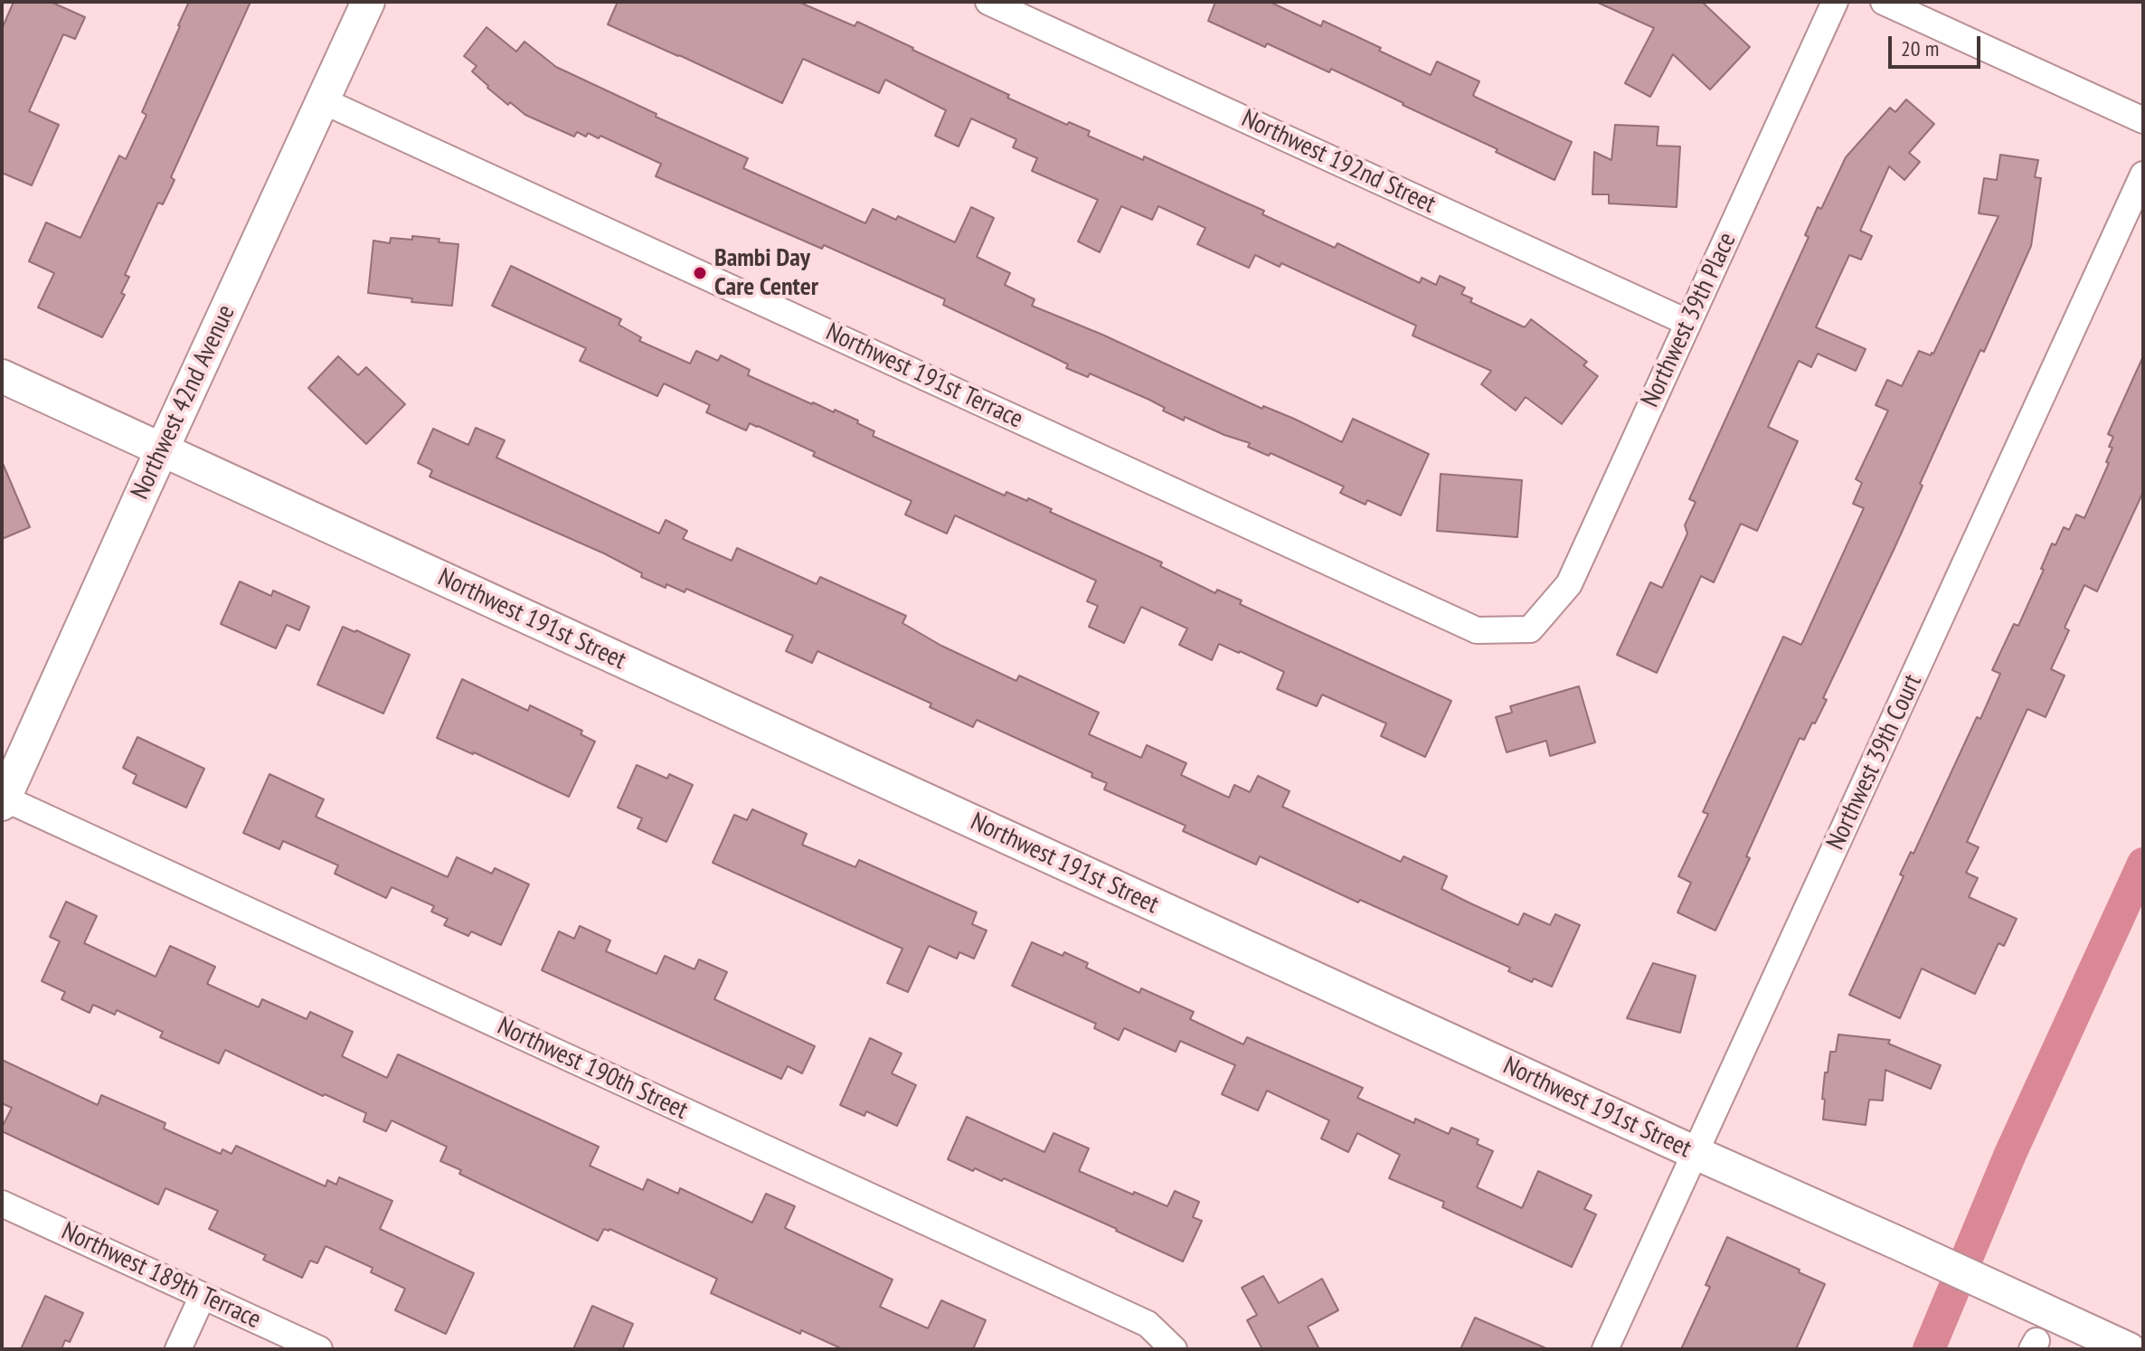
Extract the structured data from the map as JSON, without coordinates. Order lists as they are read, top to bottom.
{
  "streets": {
    "street": [
      "Northwest 192nd Street",
      "Northwest 39th Place",
      "Northwest 191st Terrace",
      "Northwest 42nd Avenue",
      "Northwest 191st Street",
      "Northwest 39th Court",
      "Northwest 190th Street",
      "Northwest 189th Terrace"
    ]
  },
  "crossings": [
    ["Northwest 192nd Street", "Northwest 39th Place"],
    ["Northwest 39th Place", "Northwest 191st Terrace"],
    ["Northwest 191st Terrace", "Northwest 42nd Avenue"],
    ["Northwest 42nd Avenue", "Northwest 191st Street"],
    ["Northwest 42nd Avenue", "Northwest 190th Street"],
    ["Northwest 191st Street", "Northwest 39th Court"]
  ],
  "places": ["Bambi Day Care Center"],
  "scale_bar": "20 m"
}
